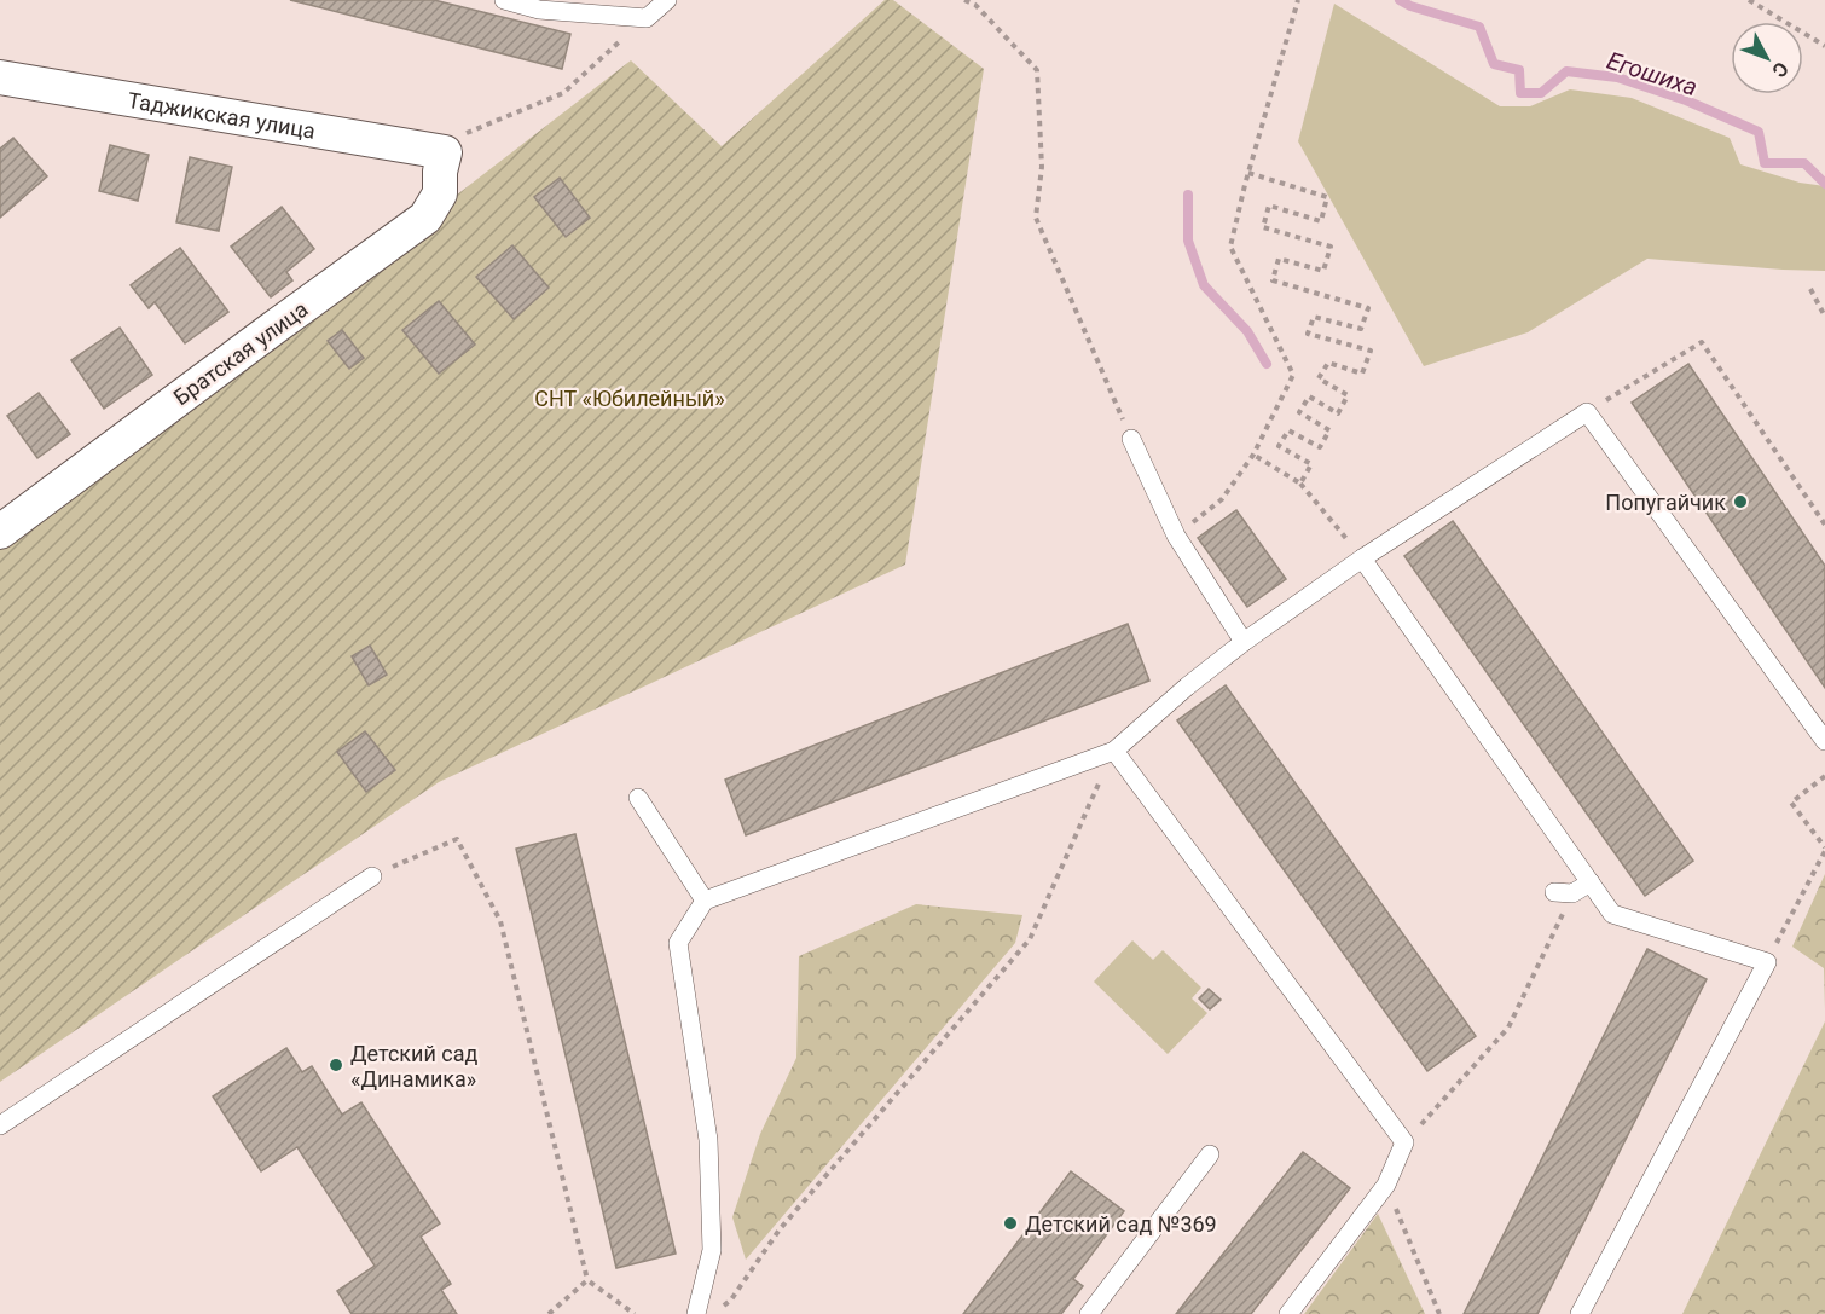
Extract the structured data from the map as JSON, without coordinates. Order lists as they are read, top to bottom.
{
  "streets": {
    "street": ["Таджикская улица", "Братская улица"]
  },
  "crossings": [
    ["Таджикская улица", "Братская улица"]
  ],
  "water": ["Егошиха"],
  "parks": ["СНТ «Юбилейный»"],
  "places": ["Попугайчик", "Детский сад «Динамика»", "Детский сад №369"],
  "north": "bottom right"
}
